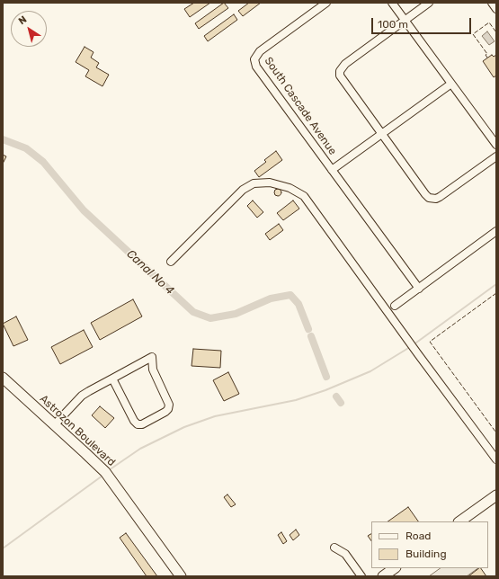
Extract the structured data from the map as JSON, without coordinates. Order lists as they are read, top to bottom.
{
  "streets": {
    "main road": ["Astrozon Boulevard"],
    "street": ["South Cascade Avenue"]
  },
  "water": ["Canal No 4"],
  "legend": ["Road", "Building"],
  "scale_bar": "100 m",
  "north": "top left"
}
